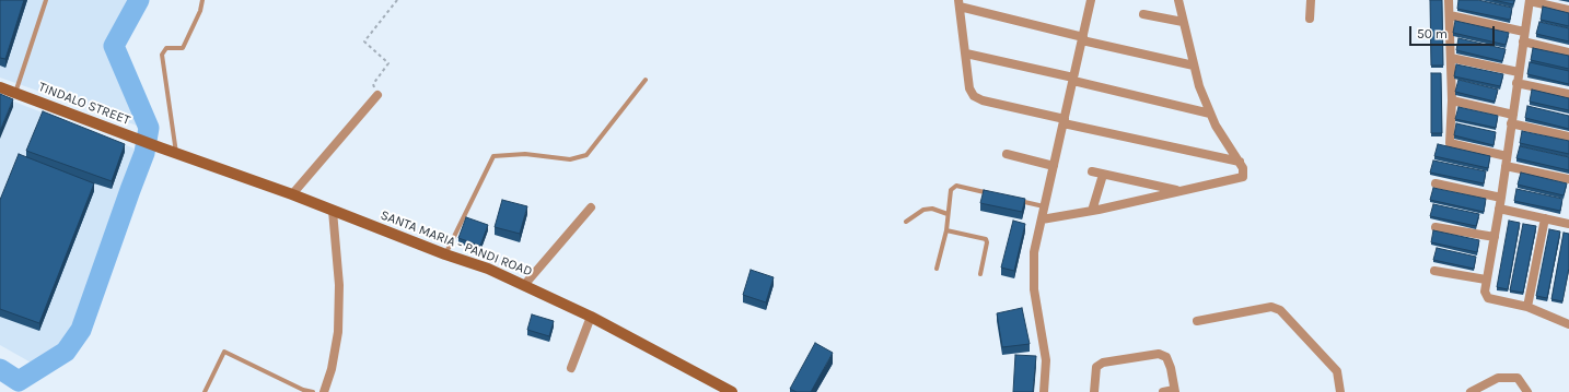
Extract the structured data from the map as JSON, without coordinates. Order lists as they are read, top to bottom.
{
  "streets": {
    "main road": ["TINDALO STREET", "SANTA MARIA - PANDI ROAD"]
  },
  "crossings": [
    ["TINDALO STREET", "SANTA MARIA - PANDI ROAD"]
  ],
  "scale_bar": "50 m"
}
